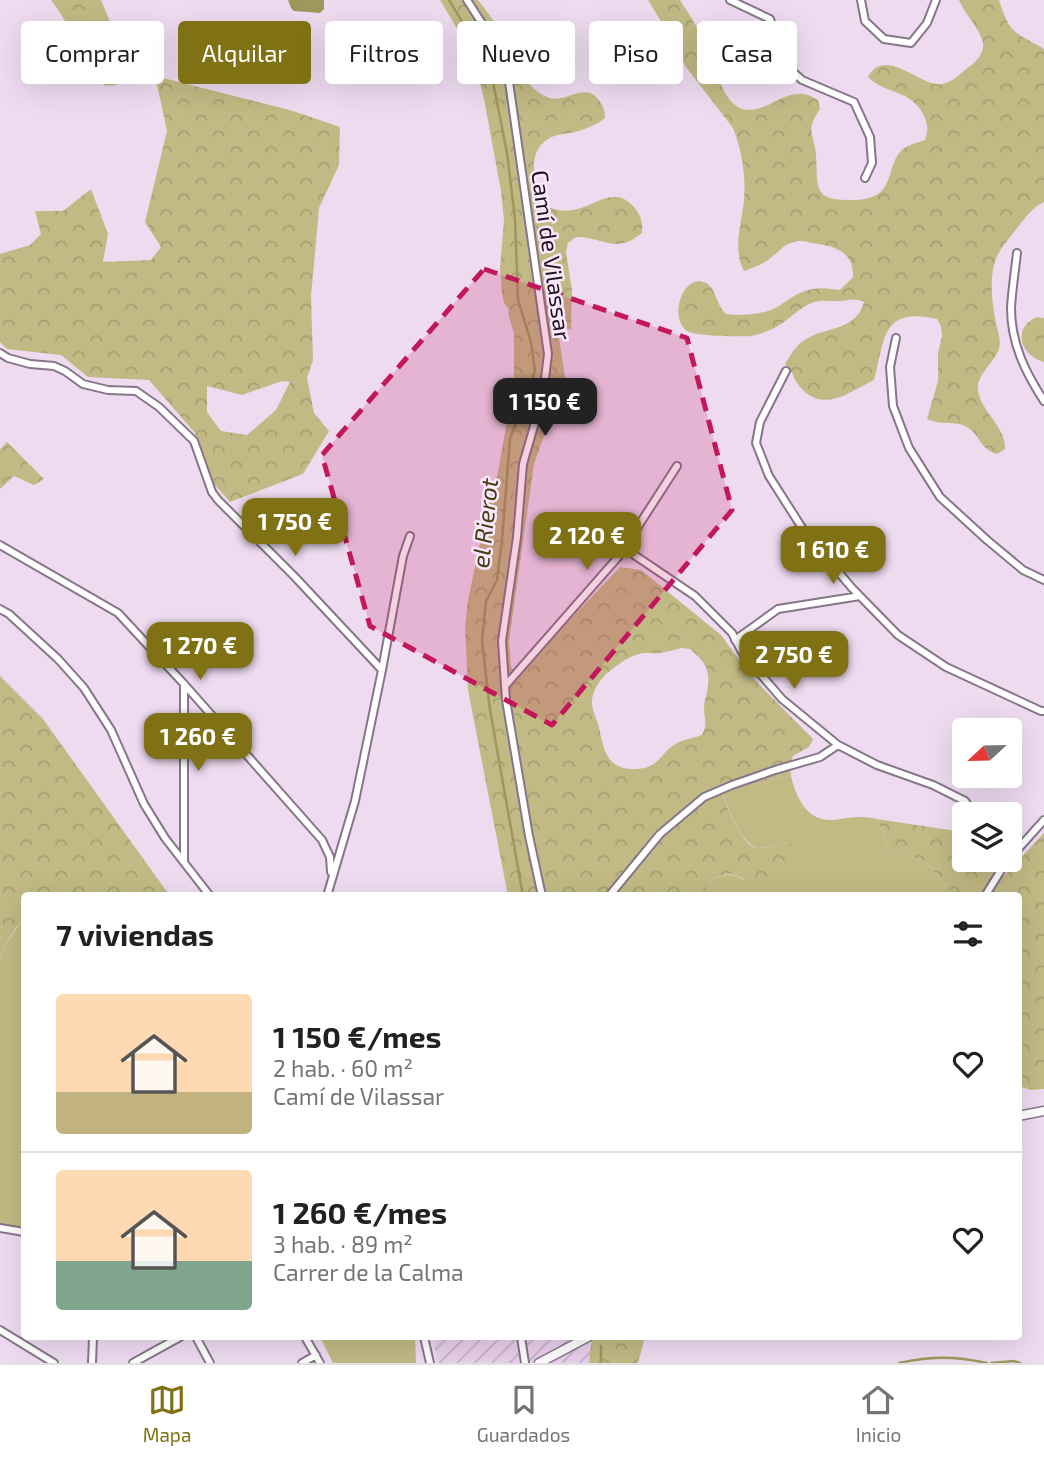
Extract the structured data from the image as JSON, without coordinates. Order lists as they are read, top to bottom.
{
  "streets": {
    "street": ["Camí de Vilassar"]
  },
  "water": ["el Rierot"],
  "north": "left",
  "page": {
    "chip": [
      "Comprar",
      "Alquilar",
      "Filtros",
      "Nuevo",
      "Piso",
      "Casa"
    ],
    "price": [
      "1 150 €",
      "1 750 €",
      "2 120 €",
      "1 610 €",
      "1 270 €",
      "2 750 €",
      "1 260 €"
    ],
    "heading": "7 viviendas",
    "list": [
      {
        "name": "1 150 €/mes",
        "note": "2 hab. · 60 m² · Camí de Vilassar"
      },
      {
        "name": "1 260 €/mes",
        "note": "3 hab. · 89 m² · Carrer de la Calma"
      }
    ],
    "tabs": ["Mapa", "Guardados", "Inicio"]
  }
}
